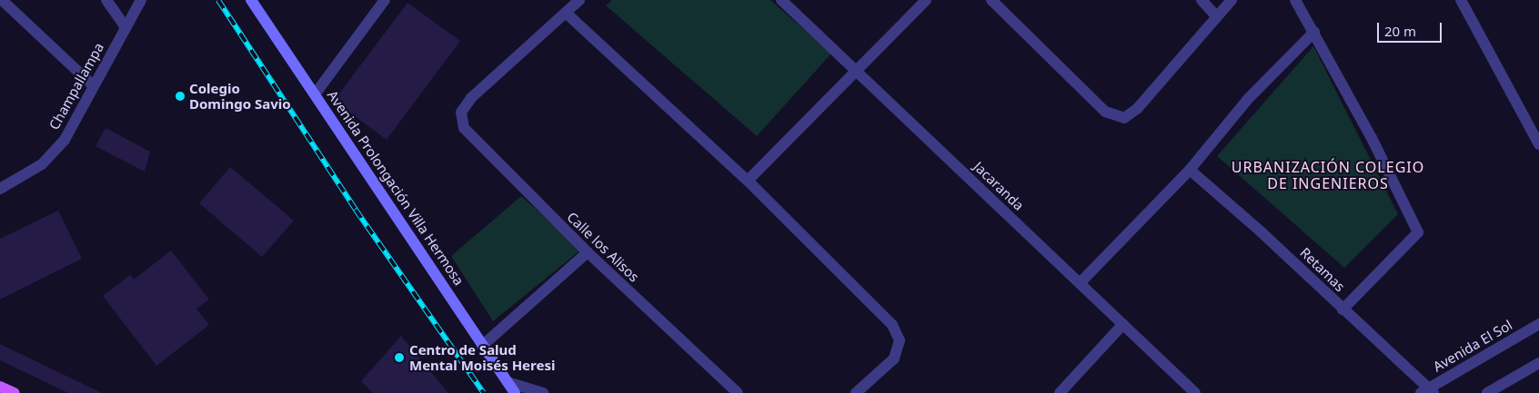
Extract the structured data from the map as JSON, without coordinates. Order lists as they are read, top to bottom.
{
  "streets": {
    "main road": ["Avenida Prolongación Villa Hermosa"],
    "street": [
      "Champallampa",
      "Jacaranda",
      "Calle los Alisos",
      "Retamas",
      "Avenida El Sol"
    ]
  },
  "crossings": [
    ["Retamas", "Avenida El Sol"]
  ],
  "districts": ["URBANIZACIÓN COLEGIO DE INGENIEROS"],
  "places": ["Colegio Domingo Savio", "Centro de Salud Mental Moisés Heresi"],
  "scale_bar": "20 m"
}
